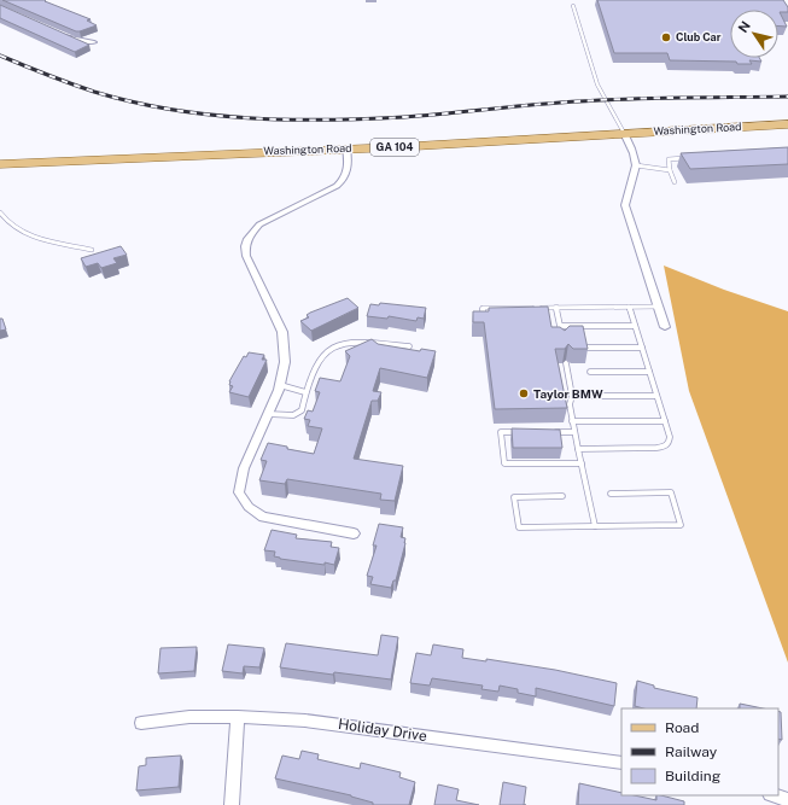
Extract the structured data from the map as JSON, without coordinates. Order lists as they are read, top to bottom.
{
  "streets": {
    "main road": ["Washington Road", "GA 104"],
    "street": ["Holiday Drive"]
  },
  "places": ["Club Car", "Taylor BMW"],
  "legend": ["Road", "Railway", "Building"],
  "north": "top left"
}
